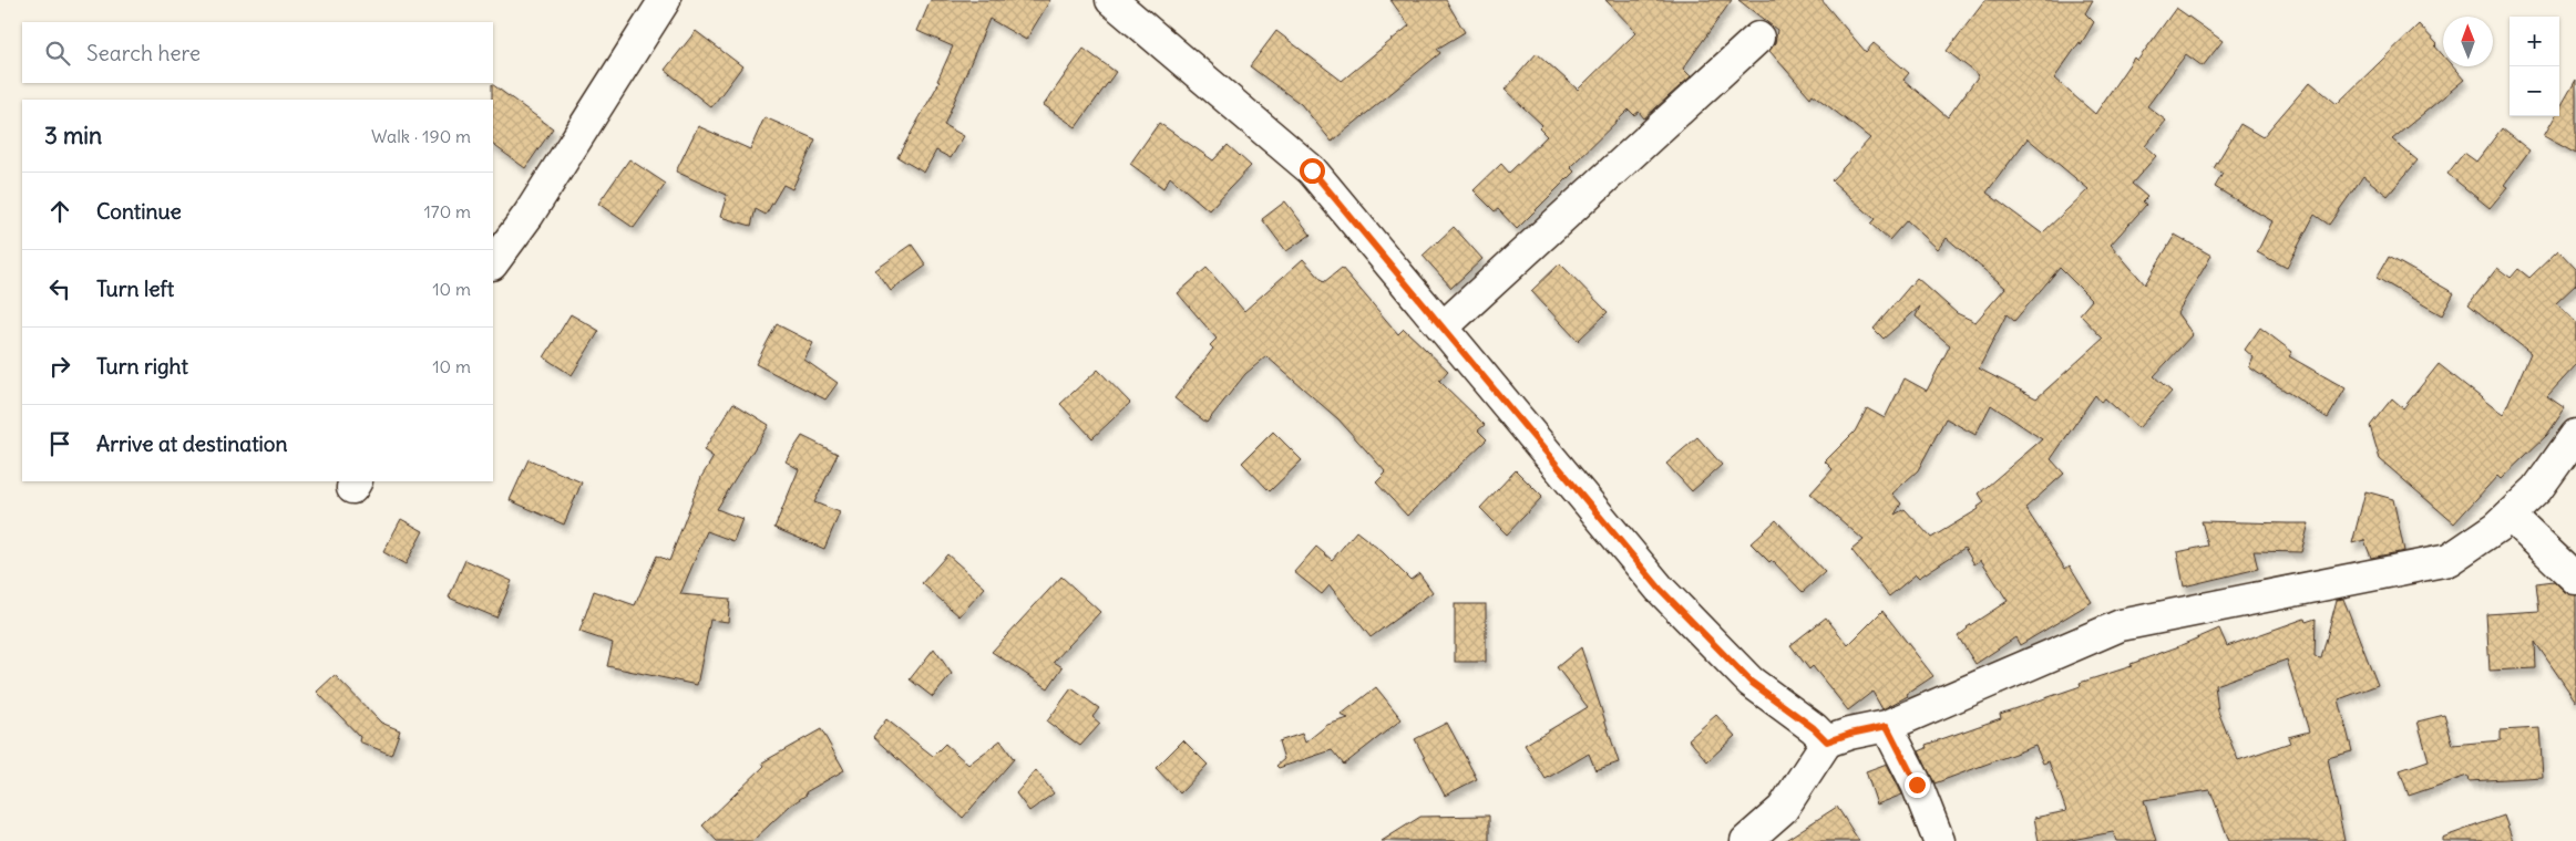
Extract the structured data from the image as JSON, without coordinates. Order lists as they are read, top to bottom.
{
  "north": "top",
  "page": {
    "map_buttons": ["+", "−"],
    "search": "Search here",
    "heading": ["3 min", "Walk · 190 m"],
    "list": [
      ["Continue", "170 m"],
      ["Turn left", "10 m"],
      ["Turn right", "10 m"],
      "Arrive at destination"
    ]
  }
}
